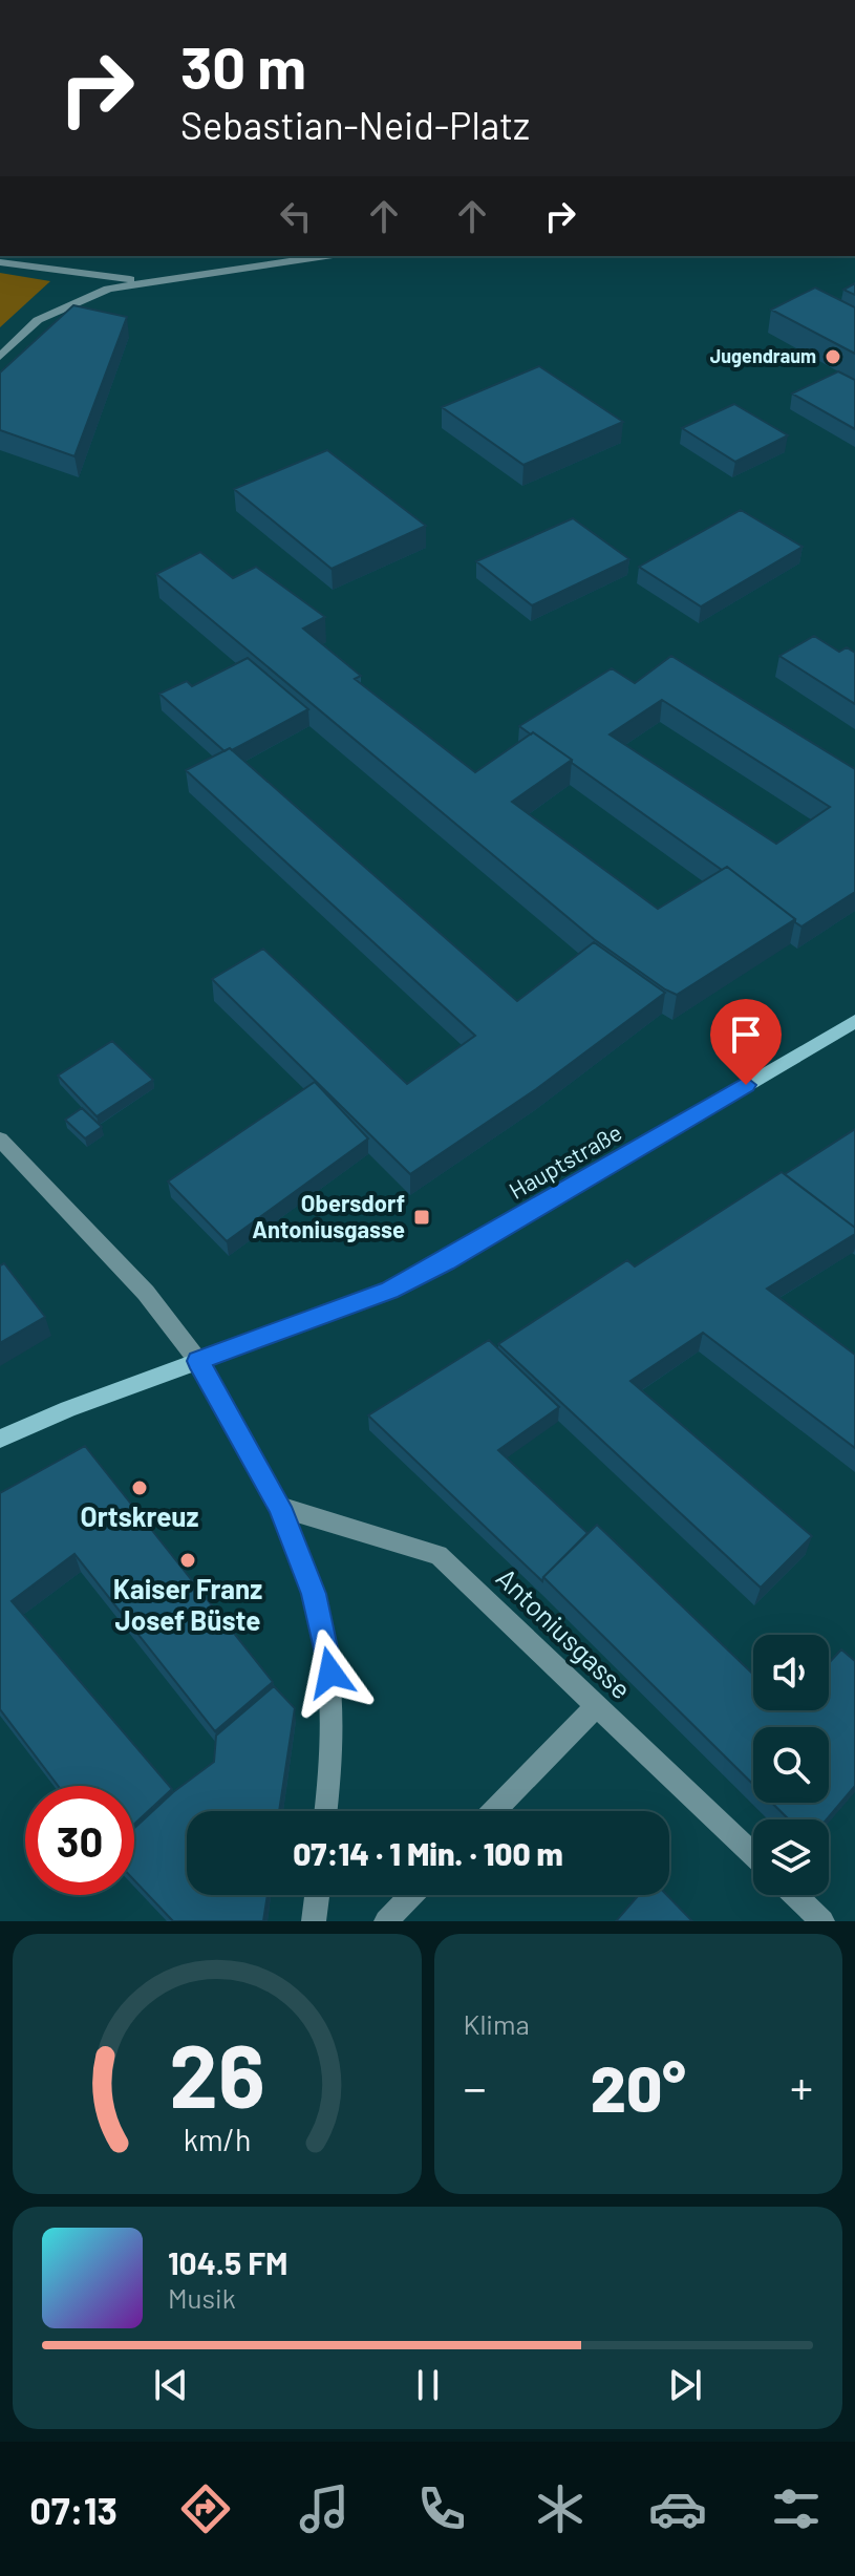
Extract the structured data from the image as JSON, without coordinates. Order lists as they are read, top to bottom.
{
  "streets": {
    "main road": ["Hauptstraße"],
    "street": ["Antoniusgasse"]
  },
  "places": {
    "other": ["Jugendraum", "Ortskreuz", "Kaiser Franz Josef Büste"],
    "transit": ["Obersdorf Antoniusgasse"]
  },
  "page": {
    "turn": ["30 m", "Sebastian-Neid-Platz"],
    "limit": "30",
    "trip": "07:14 · 1 Min. · 100 m",
    "tile": "Klima",
    "heat": ["−", "20°", "+"],
    "song": ["104.5 FM", "Musik"],
    "tabs": "07:13",
    "gauge": ["26", "km/h"]
  }
}
